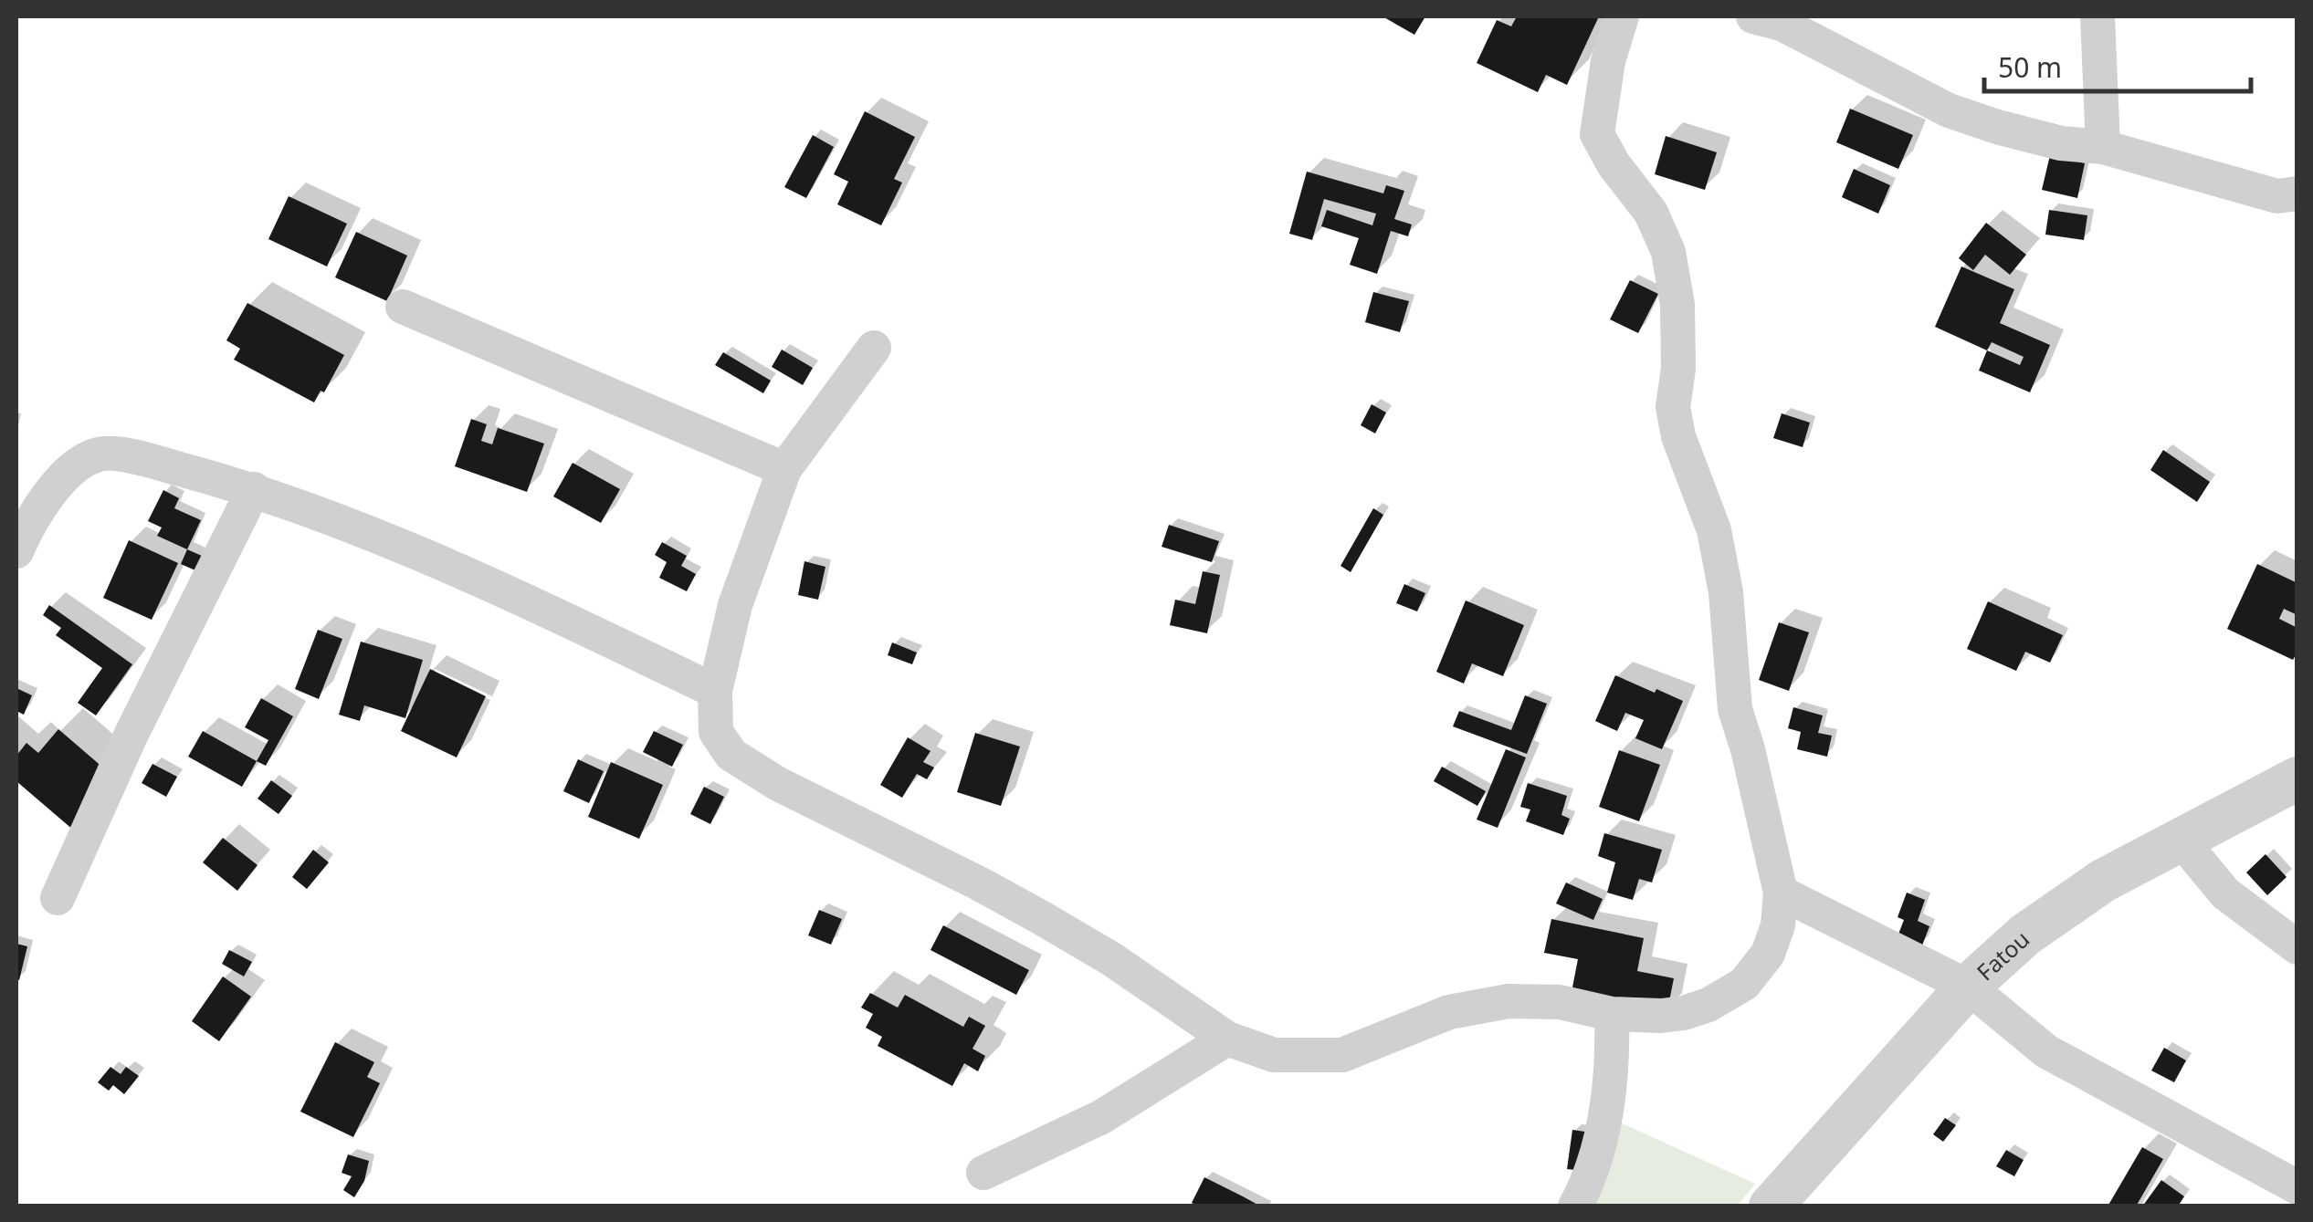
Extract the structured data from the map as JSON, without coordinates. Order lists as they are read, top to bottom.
{
  "streets": {
    "street": ["Fatou"]
  },
  "scale_bar": "50 m"
}
